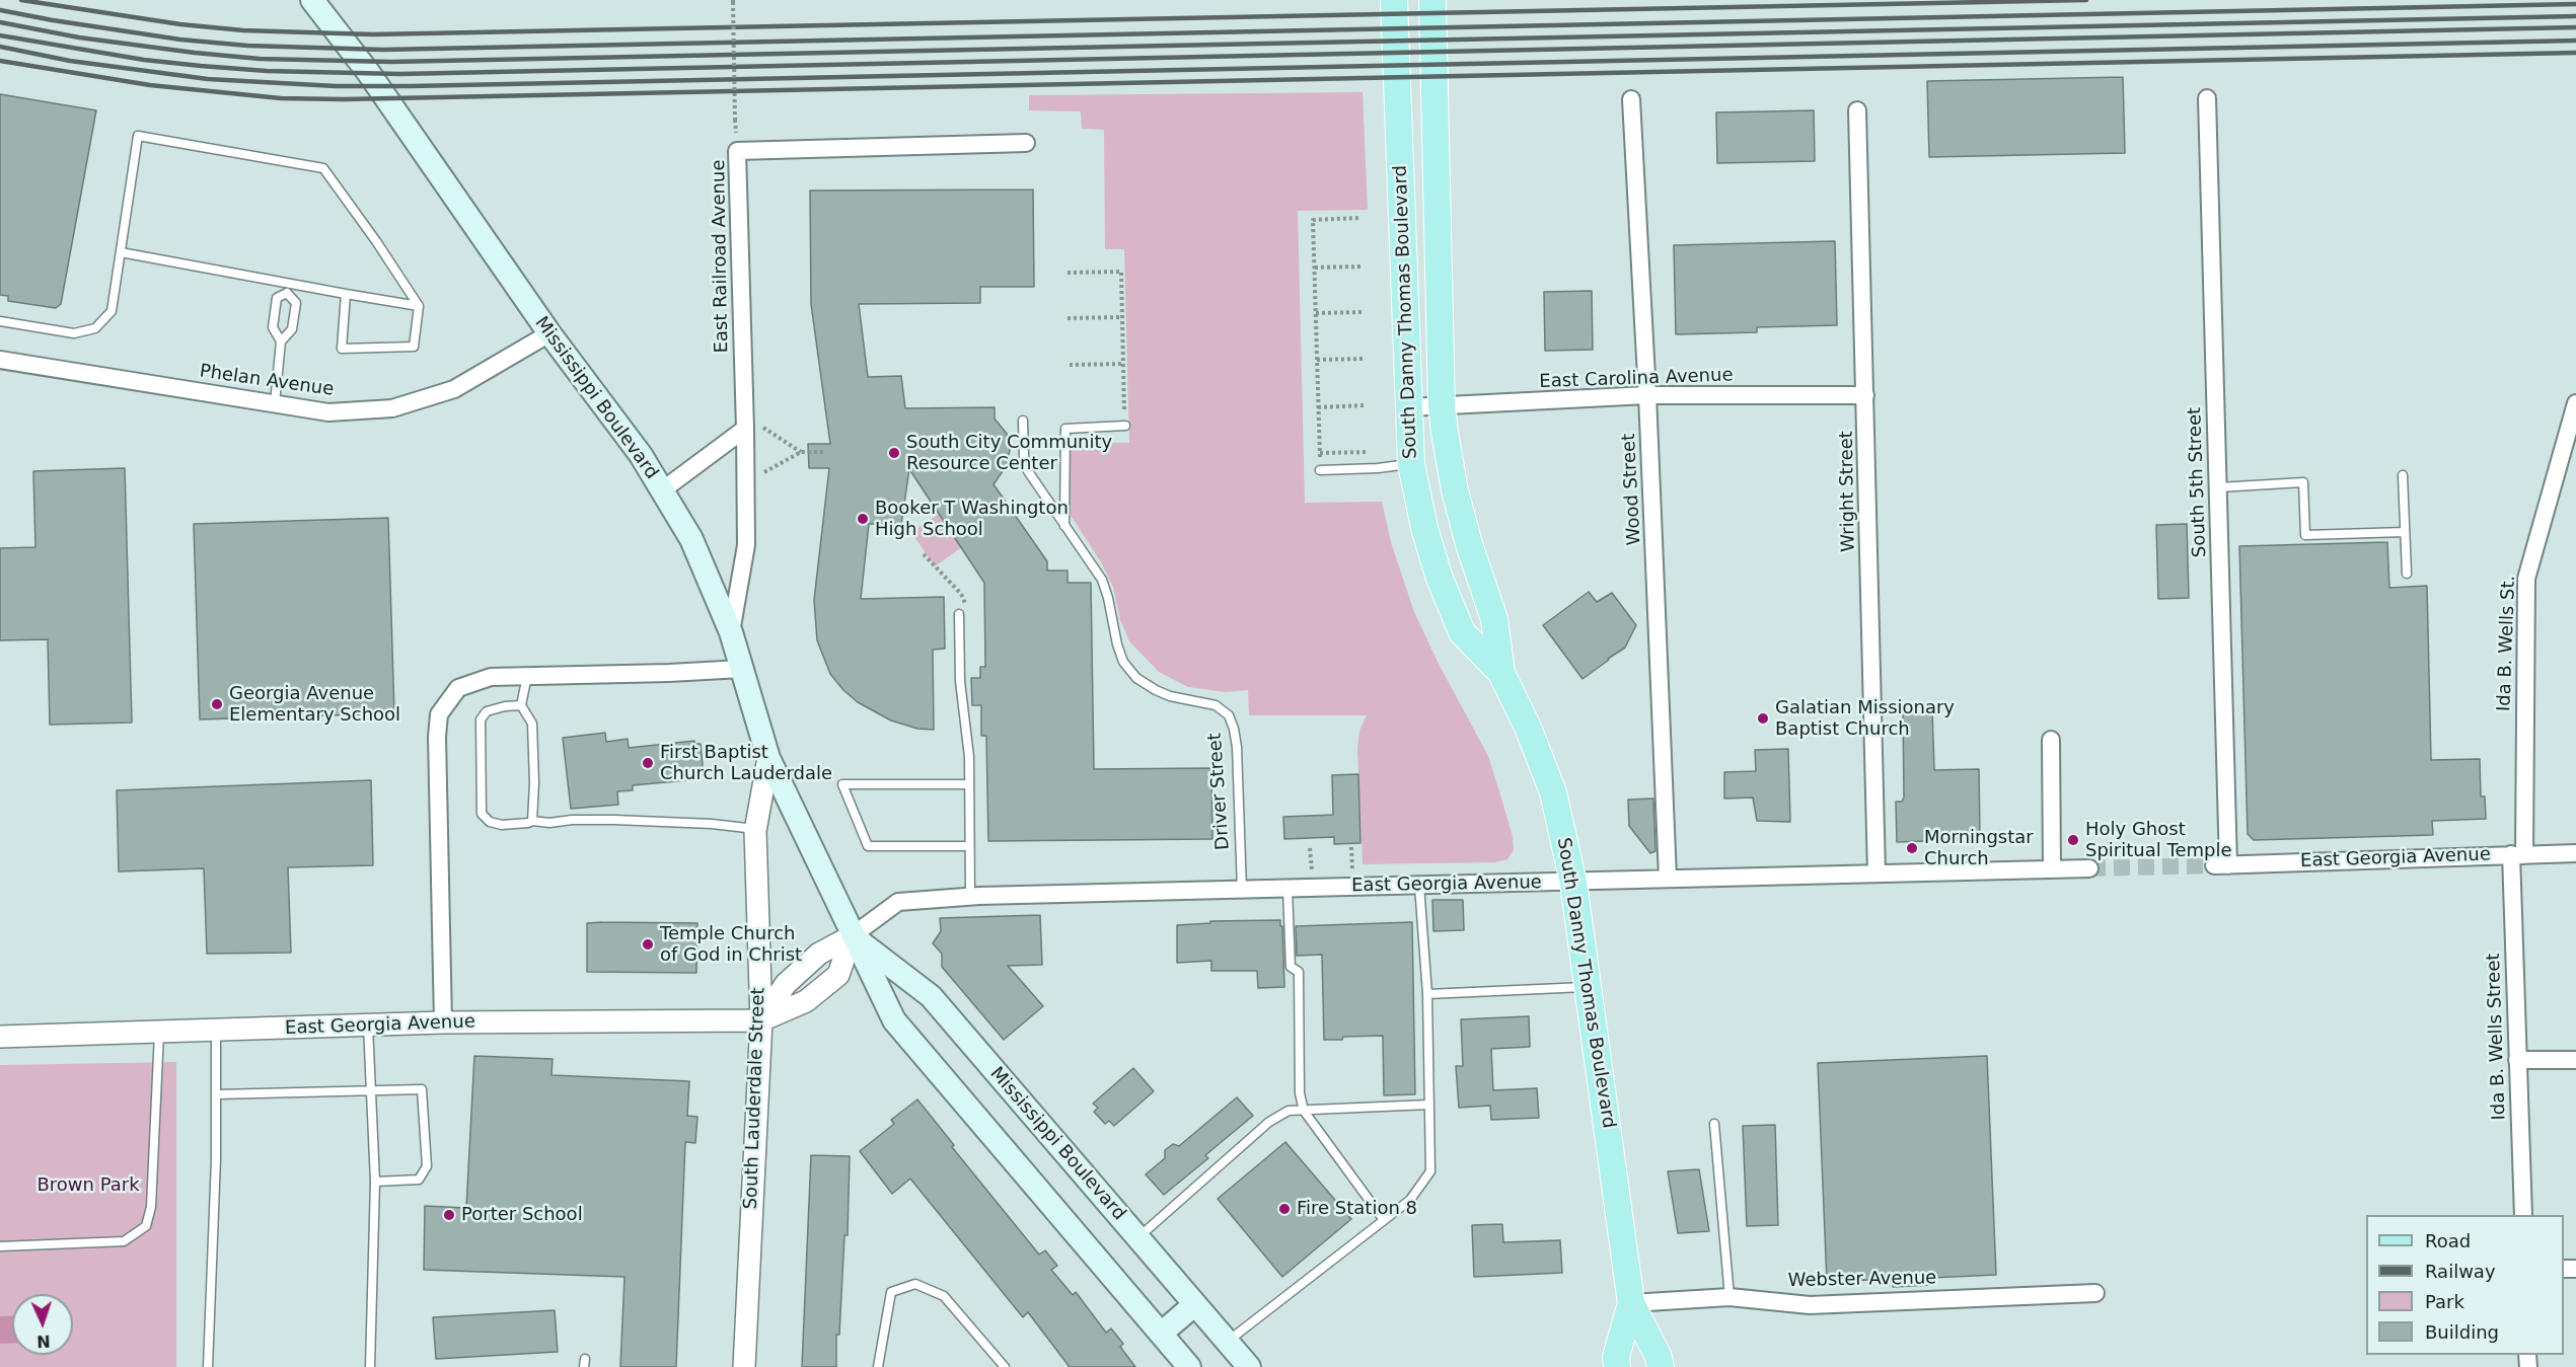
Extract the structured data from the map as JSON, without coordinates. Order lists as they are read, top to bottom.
{
  "streets": {
    "main road": ["South Danny Thomas Boulevard", "Mississippi Boulevard"],
    "street": [
      "East Railroad Avenue",
      "East Carolina Avenue",
      "Phelan Avenue",
      "South 5th Street",
      "Wood Street",
      "Wright Street",
      "Ida B. Wells St.",
      "East Georgia Avenue",
      "Ida B. Wells Street",
      "South Lauderdale Street",
      "Webster Avenue"
    ],
    "lane": ["Driver Street"]
  },
  "crossings": [
    ["East Railroad Avenue", "Mississippi Boulevard"],
    ["South Danny Thomas Boulevard", "East Carolina Avenue"],
    ["South Danny Thomas Boulevard", "East Georgia Avenue"],
    ["South Danny Thomas Boulevard", "Webster Avenue"],
    ["East Carolina Avenue", "Wood Street"],
    ["East Carolina Avenue", "Wright Street"],
    ["Phelan Avenue", "Mississippi Boulevard"],
    ["Mississippi Boulevard", "East Georgia Avenue"],
    ["Mississippi Boulevard", "South Lauderdale Street"],
    ["South 5th Street", "East Georgia Avenue"],
    ["Wood Street", "East Georgia Avenue"],
    ["Wright Street", "East Georgia Avenue"],
    ["Ida B. Wells St.", "East Georgia Avenue"],
    ["Ida B. Wells St.", "Ida B. Wells Street"],
    ["Driver Street", "East Georgia Avenue"],
    ["East Georgia Avenue", "Ida B. Wells Street"],
    ["East Georgia Avenue", "South Lauderdale Street"]
  ],
  "parks": ["Brown Park"],
  "places": [
    "South City Community Resource Center",
    "Booker T Washington High School",
    "Georgia Avenue Elementary School",
    "Galatian Missionary Baptist Church",
    "First Baptist Church Lauderdale",
    "Holy Ghost Spiritual Temple",
    "Morningstar Church",
    "Temple Church of God in Christ",
    "Fire Station 8",
    "Porter School"
  ],
  "legend": [
    "Road",
    "Railway",
    "Park",
    "Building"
  ],
  "north": "bottom"
}
